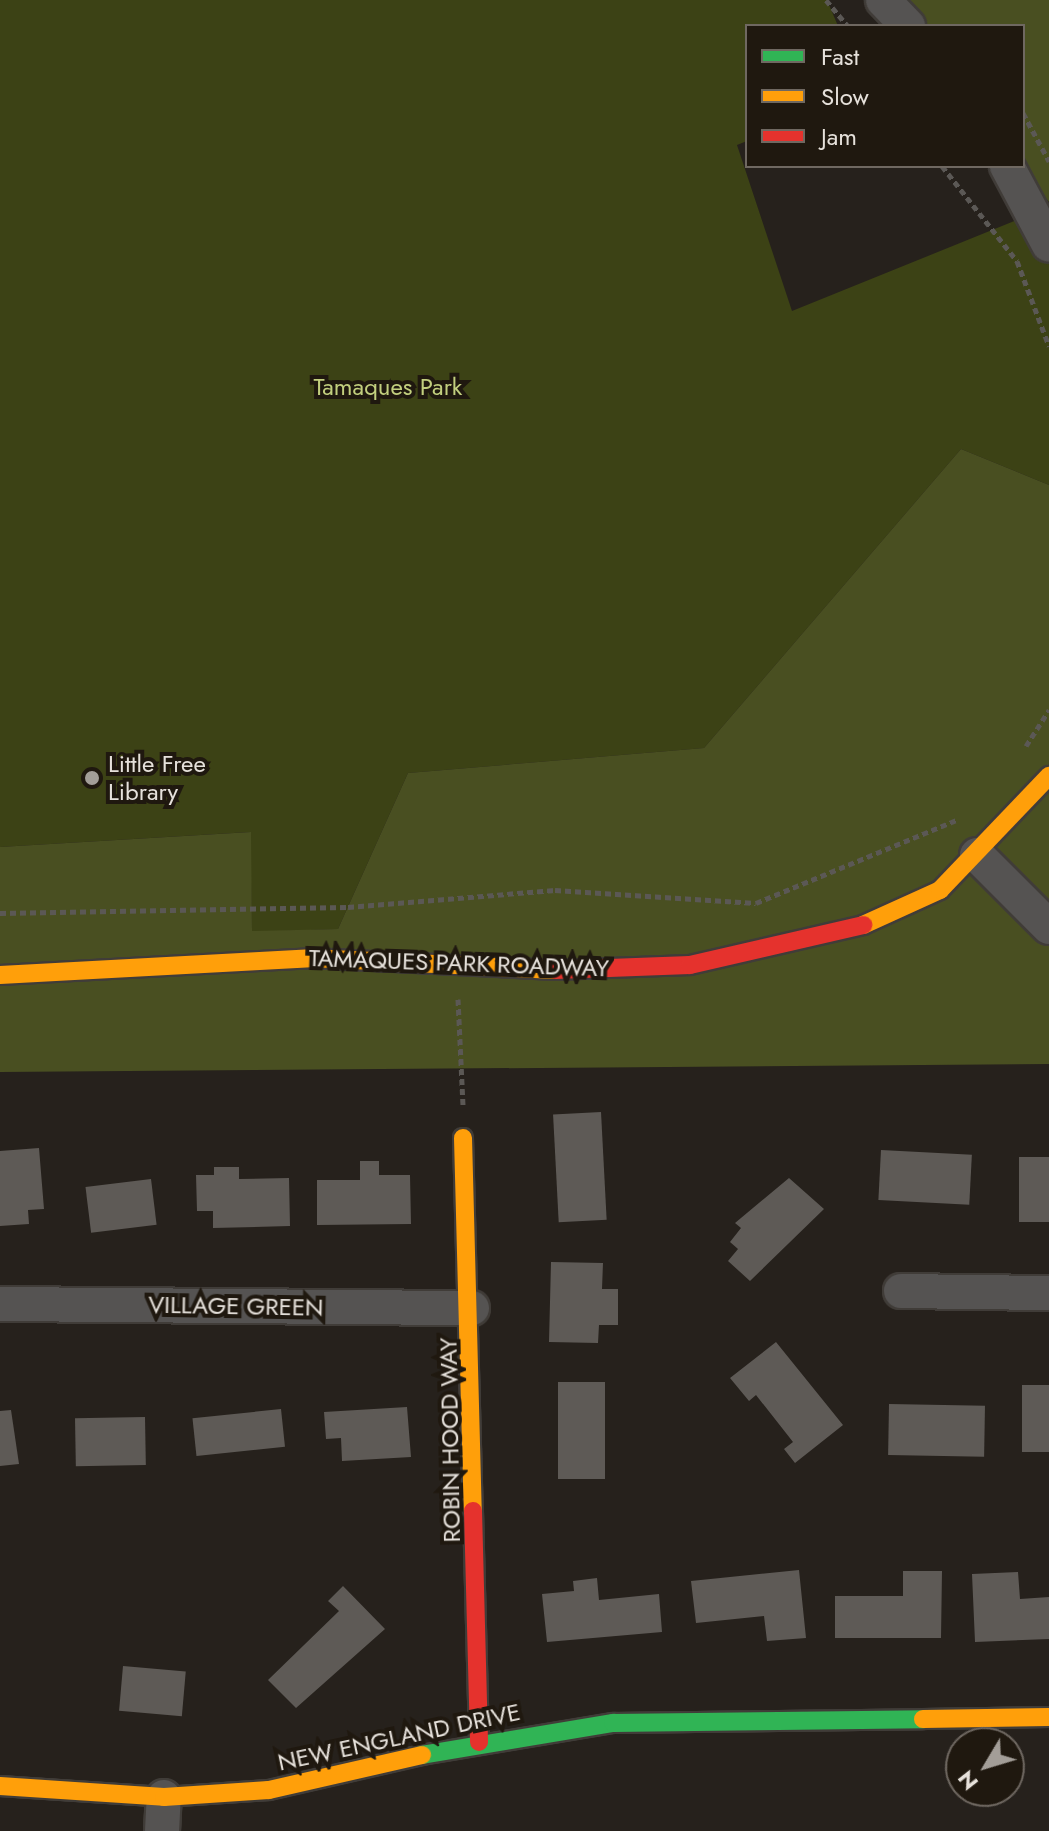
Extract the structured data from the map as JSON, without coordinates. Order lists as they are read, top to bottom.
{
  "streets": {
    "street": [
      "TAMAQUES PARK ROADWAY",
      "VILLAGE GREEN",
      "ROBIN HOOD WAY",
      "NEW ENGLAND DRIVE"
    ]
  },
  "crossings": [
    ["VILLAGE GREEN", "ROBIN HOOD WAY"],
    ["ROBIN HOOD WAY", "NEW ENGLAND DRIVE"]
  ],
  "parks": ["Tamaques Park"],
  "places": ["Little Free Library"],
  "legend": ["Fast", "Slow", "Jam"],
  "north": "bottom left"
}
